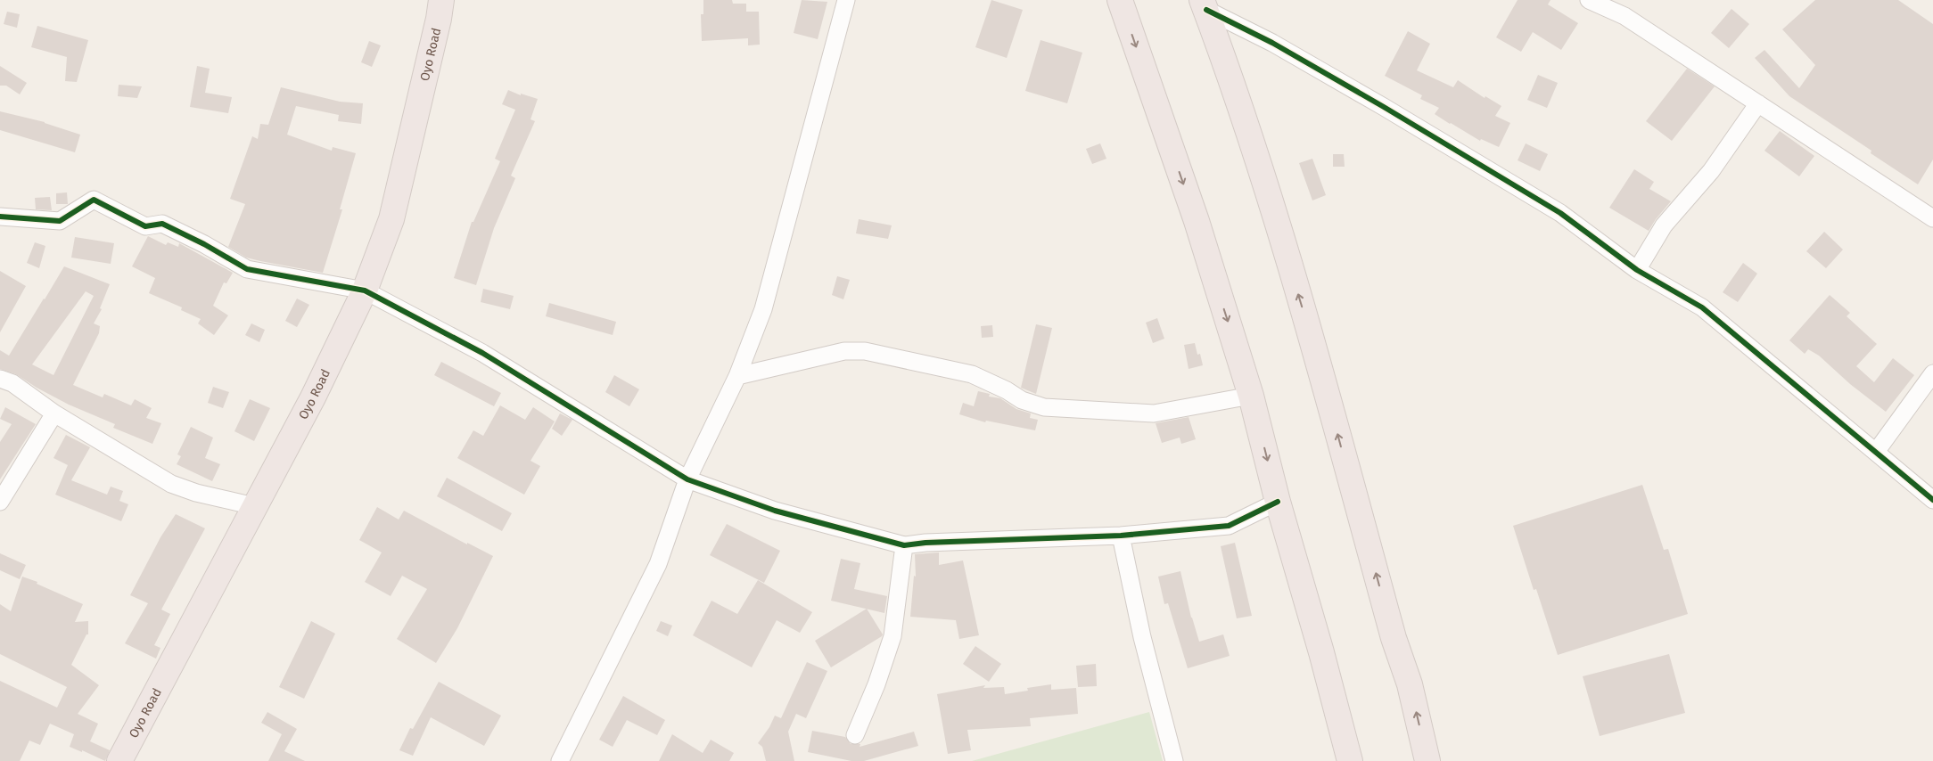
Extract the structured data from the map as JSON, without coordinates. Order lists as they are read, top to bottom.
{
  "streets": {
    "highway": ["Oyo Road"]
  }
}
